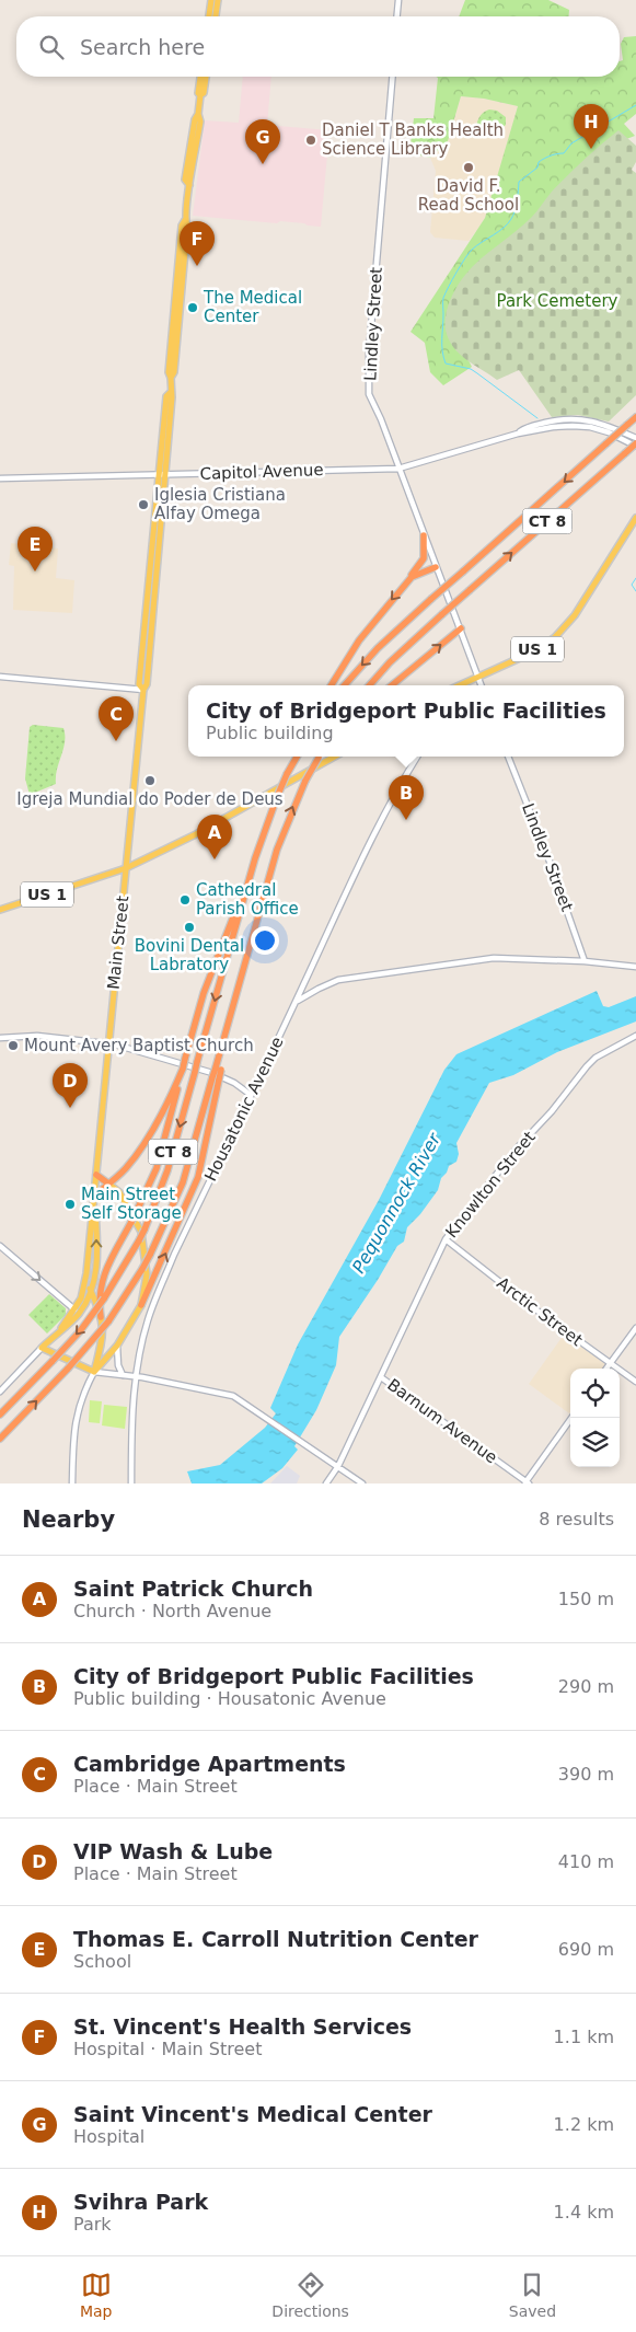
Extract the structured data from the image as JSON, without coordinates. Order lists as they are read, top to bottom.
{
  "streets": {
    "highway": ["CT 8"],
    "main road": [
      "Lindley Street",
      "Capitol Avenue",
      "US 1",
      "Main Street",
      "Housatonic Avenue",
      "Knowlton Street",
      "Arctic Street",
      "Barnum Avenue"
    ]
  },
  "crossings": [
    ["Lindley Street", "Capitol Avenue"],
    ["Lindley Street", "US 1"],
    ["Capitol Avenue", "CT 8"],
    ["Capitol Avenue", "Main Street"],
    ["US 1", "Main Street"],
    ["Knowlton Street", "Arctic Street"],
    ["Knowlton Street", "Barnum Avenue"]
  ],
  "water": ["Pequonnock River"],
  "parks": ["Park Cemetery"],
  "places": [
    "Daniel T Banks Health Science Library",
    "David F. Read School",
    "The Medical Center",
    "Iglesia Cristiana Alfay Omega",
    "Igreja Mundial do Poder de Deus",
    "Cathedral Parish Office",
    "Bovini Dental Labratory",
    "Mount Avery Baptist Church",
    "Main Street Self Storage"
  ],
  "page": {
    "search": "Search here",
    "pins": [
      "H",
      "G",
      "F",
      "E",
      "C",
      "B",
      "A",
      "D"
    ],
    "popup": ["City of Bridgeport Public Facilities", "Public building"],
    "heading": ["Nearby", "8 results"],
    "list": [
      {
        "mark": "A",
        "name": "Saint Patrick Church",
        "note": "Church · North Avenue",
        "value": "150 m"
      },
      {
        "mark": "B",
        "name": "City of Bridgeport Public Facilities",
        "note": "Public building · Housatonic Avenue",
        "value": "290 m"
      },
      {
        "mark": "C",
        "name": "Cambridge Apartments",
        "note": "Place · Main Street",
        "value": "390 m"
      },
      {
        "mark": "D",
        "name": "VIP Wash & Lube",
        "note": "Place · Main Street",
        "value": "410 m"
      },
      {
        "mark": "E",
        "name": "Thomas E. Carroll Nutrition Center",
        "note": "School",
        "value": "690 m"
      },
      {
        "mark": "F",
        "name": "St. Vincent's Health Services",
        "note": "Hospital · Main Street",
        "value": "1.1 km"
      },
      {
        "mark": "G",
        "name": "Saint Vincent's Medical Center",
        "note": "Hospital",
        "value": "1.2 km"
      },
      {
        "mark": "H",
        "name": "Svihra Park",
        "note": "Park",
        "value": "1.4 km"
      }
    ],
    "nav": ["Map", "Directions", "Saved"]
  }
}
